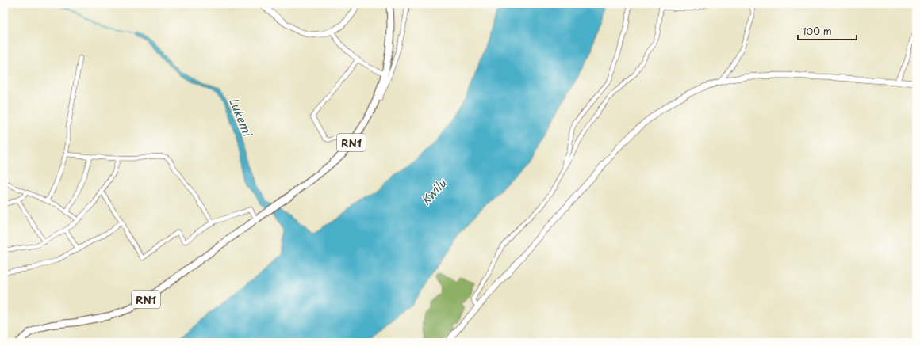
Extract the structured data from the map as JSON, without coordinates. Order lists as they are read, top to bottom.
{
  "streets": {
    "highway": ["RN1"]
  },
  "water": ["Lukemi", "Kwilu"],
  "scale_bar": "100 m"
}
